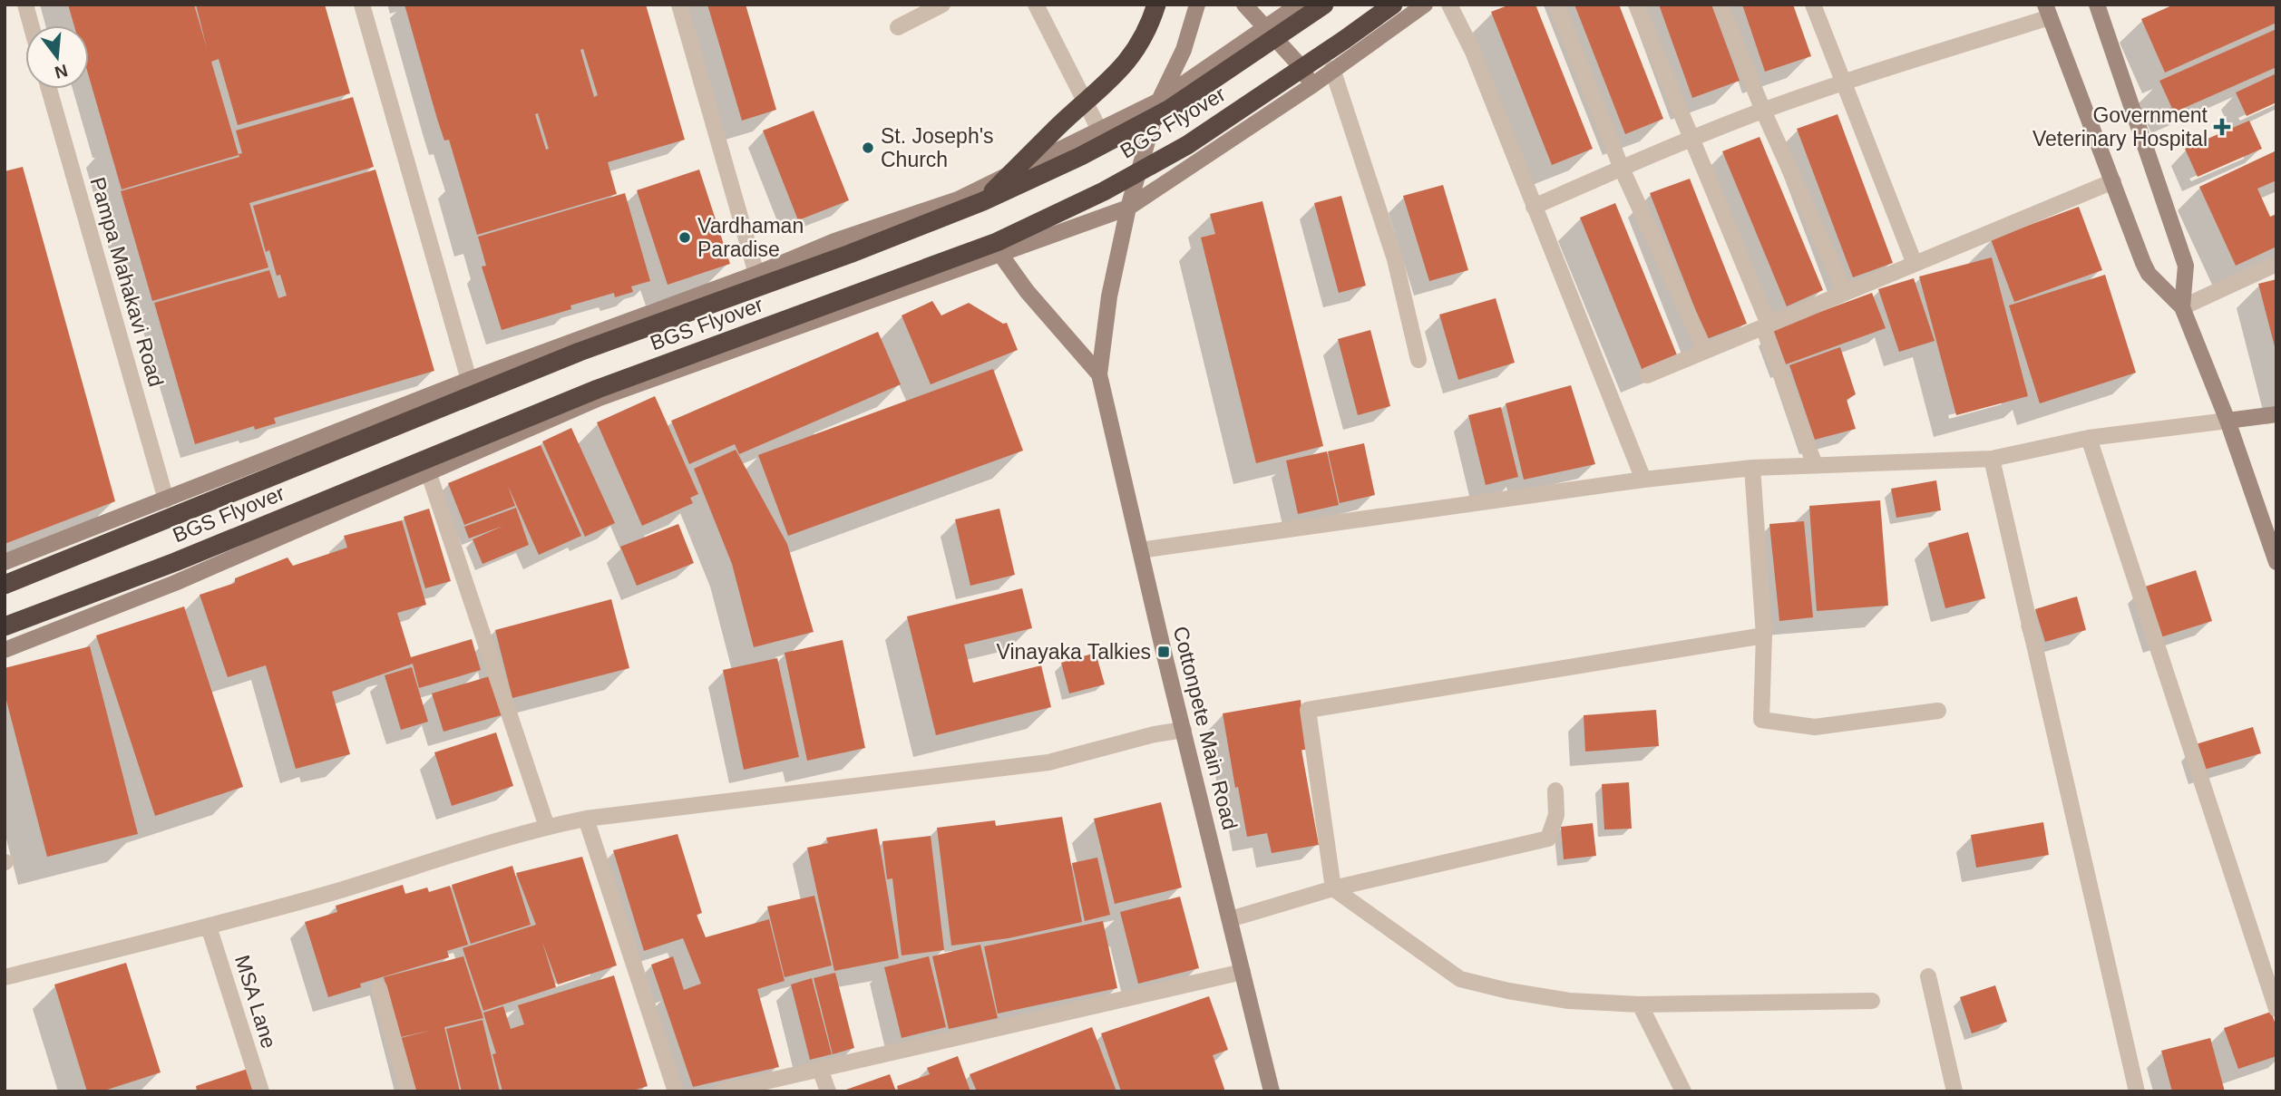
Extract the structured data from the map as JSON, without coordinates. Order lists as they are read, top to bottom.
{
  "streets": {
    "highway": ["BGS Flyover"],
    "main road": ["Cottonpete Main Road"],
    "street": ["Pampa Mahakavi Road", "MSA Lane"]
  },
  "places": {
    "health": ["Government Veterinary Hospital"],
    "other": ["St. Joseph's Church", "Vardhaman Paradise"],
    "transit": ["Vinayaka Talkies"]
  },
  "north": "bottom"
}
